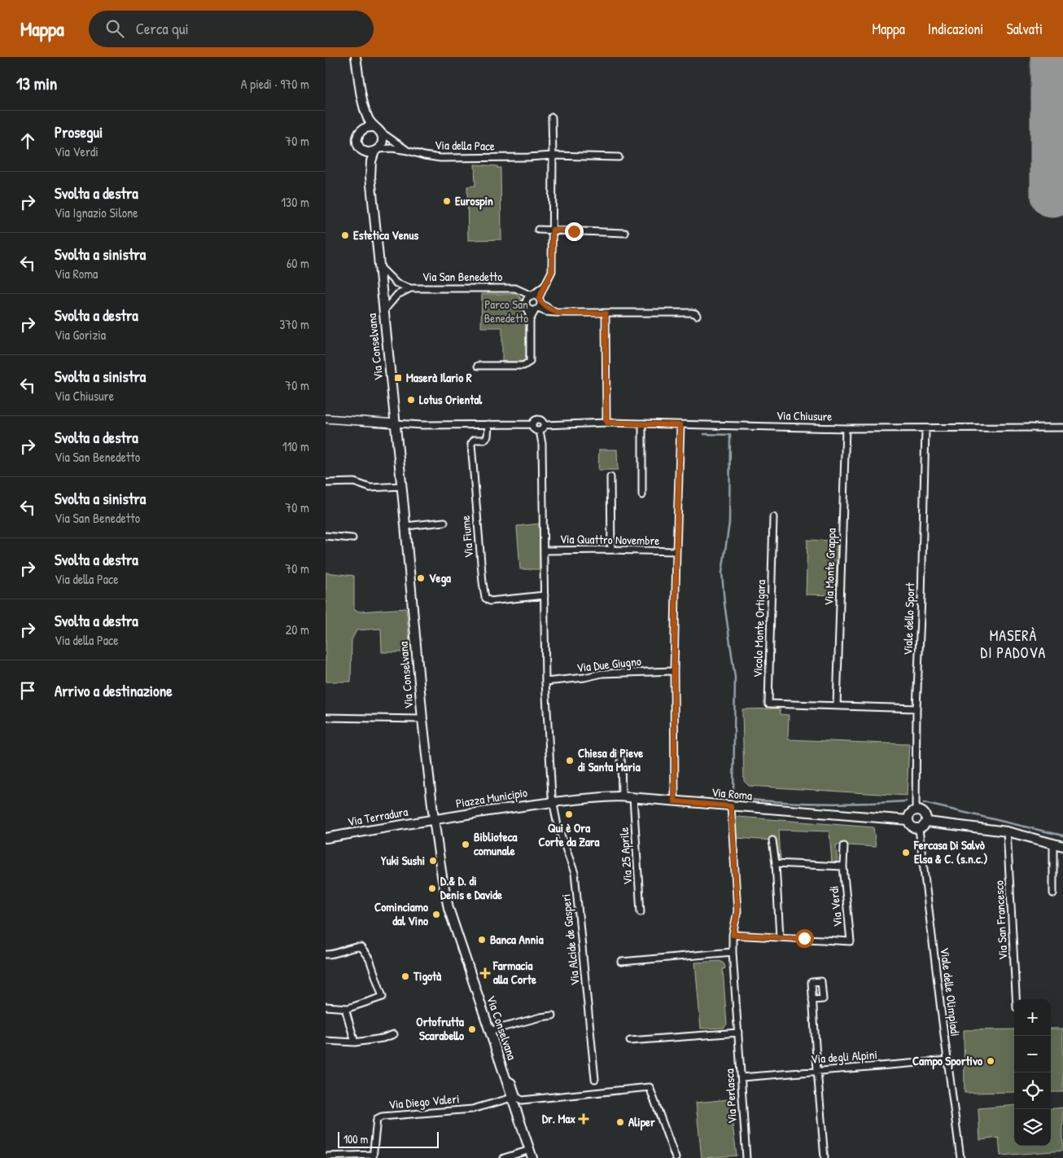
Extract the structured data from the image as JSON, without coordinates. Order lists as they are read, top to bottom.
{
  "streets": {
    "main road": [
      "Via Conselvana",
      "Via Roma",
      "Piazza Municipio",
      "Via Terradura"
    ],
    "street": [
      "Via della Pace",
      "Via San Benedetto",
      "Via Chiusure",
      "Via Fiume",
      "Via Quattro Novembre",
      "Via Monte Grappa",
      "Viale dello Sport",
      "Vicolo Monte Ortigara",
      "Via Due Giugno",
      "Via 25 Aprile",
      "Via Verdi",
      "Via San Francesco",
      "Via Alcide de Gasperi",
      "Viale delle Olimpiadi",
      "Via degli Alpini",
      "Via Perlasca",
      "Via Diego Valeri"
    ]
  },
  "crossings": [
    ["Via della Pace", "Via Conselvana"],
    ["Via San Benedetto", "Via Conselvana"],
    ["Via Conselvana", "Via Chiusure"],
    ["Via Conselvana", "Piazza Municipio"],
    ["Via Conselvana", "Via Terradura"],
    ["Via Conselvana", "Via Diego Valeri"],
    ["Via Chiusure", "Via Fiume"],
    ["Via Chiusure", "Via Monte Grappa"],
    ["Via Chiusure", "Viale dello Sport"],
    ["Via Monte Grappa", "Vicolo Monte Ortigara"],
    ["Viale dello Sport", "Via Roma"],
    ["Viale dello Sport", "Viale delle Olimpiadi"],
    ["Via Roma", "Piazza Municipio"],
    ["Via Roma", "Via 25 Aprile"],
    ["Via Roma", "Via Alcide de Gasperi"],
    ["Via Roma", "Viale delle Olimpiadi"],
    ["Via Roma", "Via Perlasca"],
    ["Piazza Municipio", "Via Terradura"],
    ["Piazza Municipio", "Via Alcide de Gasperi"],
    ["Via Verdi", "Via Perlasca"],
    ["Viale delle Olimpiadi", "Via degli Alpini"],
    ["Via degli Alpini", "Via Perlasca"]
  ],
  "districts": ["MASERÀ DI PADOVA"],
  "parks": ["Parco San Benedetto"],
  "places": {
    "other": [
      "Eurospin",
      "Estetica Venus",
      "Lotus Oriental",
      "Vega",
      "Chiesa di Pieve di Santa Maria",
      "Qui è Ora Corte da Zara",
      "Biblioteca comunale",
      "Fercasa Di Salvò Elsa & C. (s.n.c.)",
      "Yuki Sushi",
      "D.& D. di Denis e Davide",
      "Cominciamo dal Vino",
      "Banca Annia",
      "Tigotà",
      "Ortofrutta Scarabello",
      "Campo Sportivo",
      "Aliper"
    ],
    "transit": ["Maserà Ilario R"],
    "health": ["Farmacia alla Corte", "Dr. Max"]
  },
  "scale_bar": "100 m",
  "page": {
    "header": "Mappa",
    "search": "Cerca qui",
    "nav": ["Mappa", "Indicazioni", "Salvati"],
    "heading": ["13 min", "A piedi · 970 m"],
    "list": [
      ["Prosegui", "Via Verdi", "70 m"],
      ["Svolta a destra", "Via Ignazio Silone", "130 m"],
      ["Svolta a sinistra", "Via Roma", "60 m"],
      ["Svolta a destra", "Via Gorizia", "370 m"],
      ["Svolta a sinistra", "Via Chiusure", "70 m"],
      ["Svolta a destra", "Via San Benedetto", "110 m"],
      ["Svolta a sinistra", "Via San Benedetto", "70 m"],
      ["Svolta a destra", "Via della Pace", "70 m"],
      ["Svolta a destra", "Via della Pace", "20 m"],
      "Arrivo a destinazione"
    ],
    "map_buttons": ["+", "−"],
    "scale": "100 m"
  }
}
